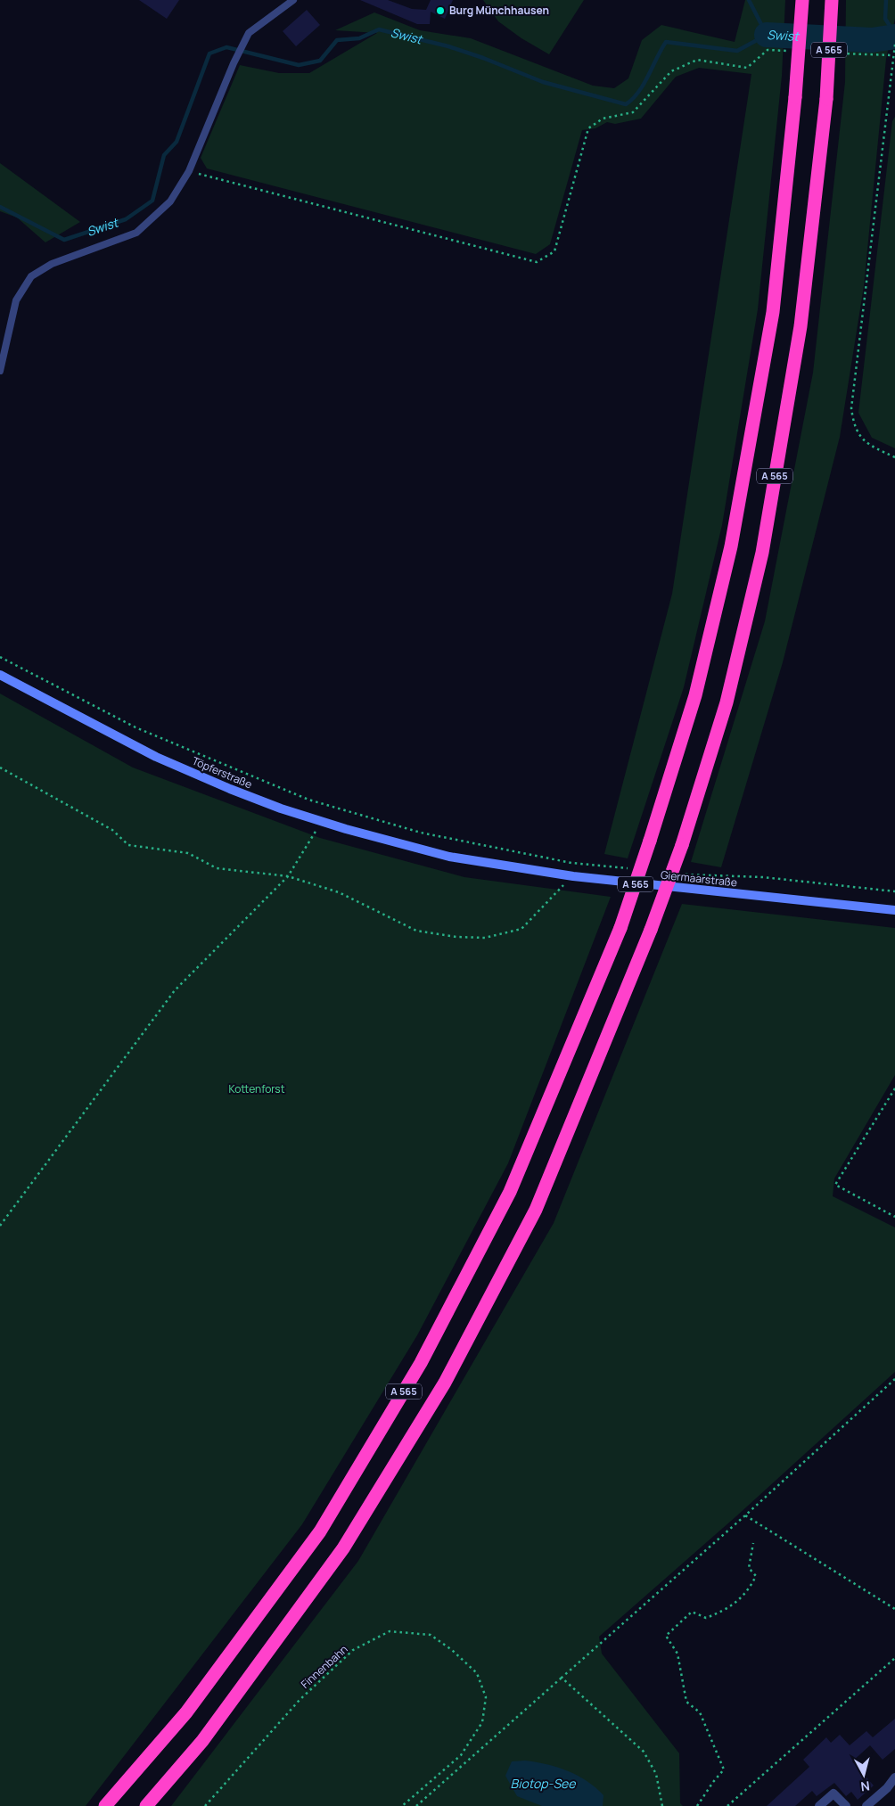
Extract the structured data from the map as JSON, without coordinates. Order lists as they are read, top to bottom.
{
  "streets": {
    "highway": ["A 565"],
    "main road": ["Töpferstraße", "Giermaarstraße"],
    "path": ["Finnenbahn"]
  },
  "crossings": [
    ["Töpferstraße", "Giermaarstraße"]
  ],
  "water": ["Swist", "Biotop-See"],
  "parks": ["Kottenforst"],
  "places": ["Burg Münchhausen"],
  "north": "bottom"
}
